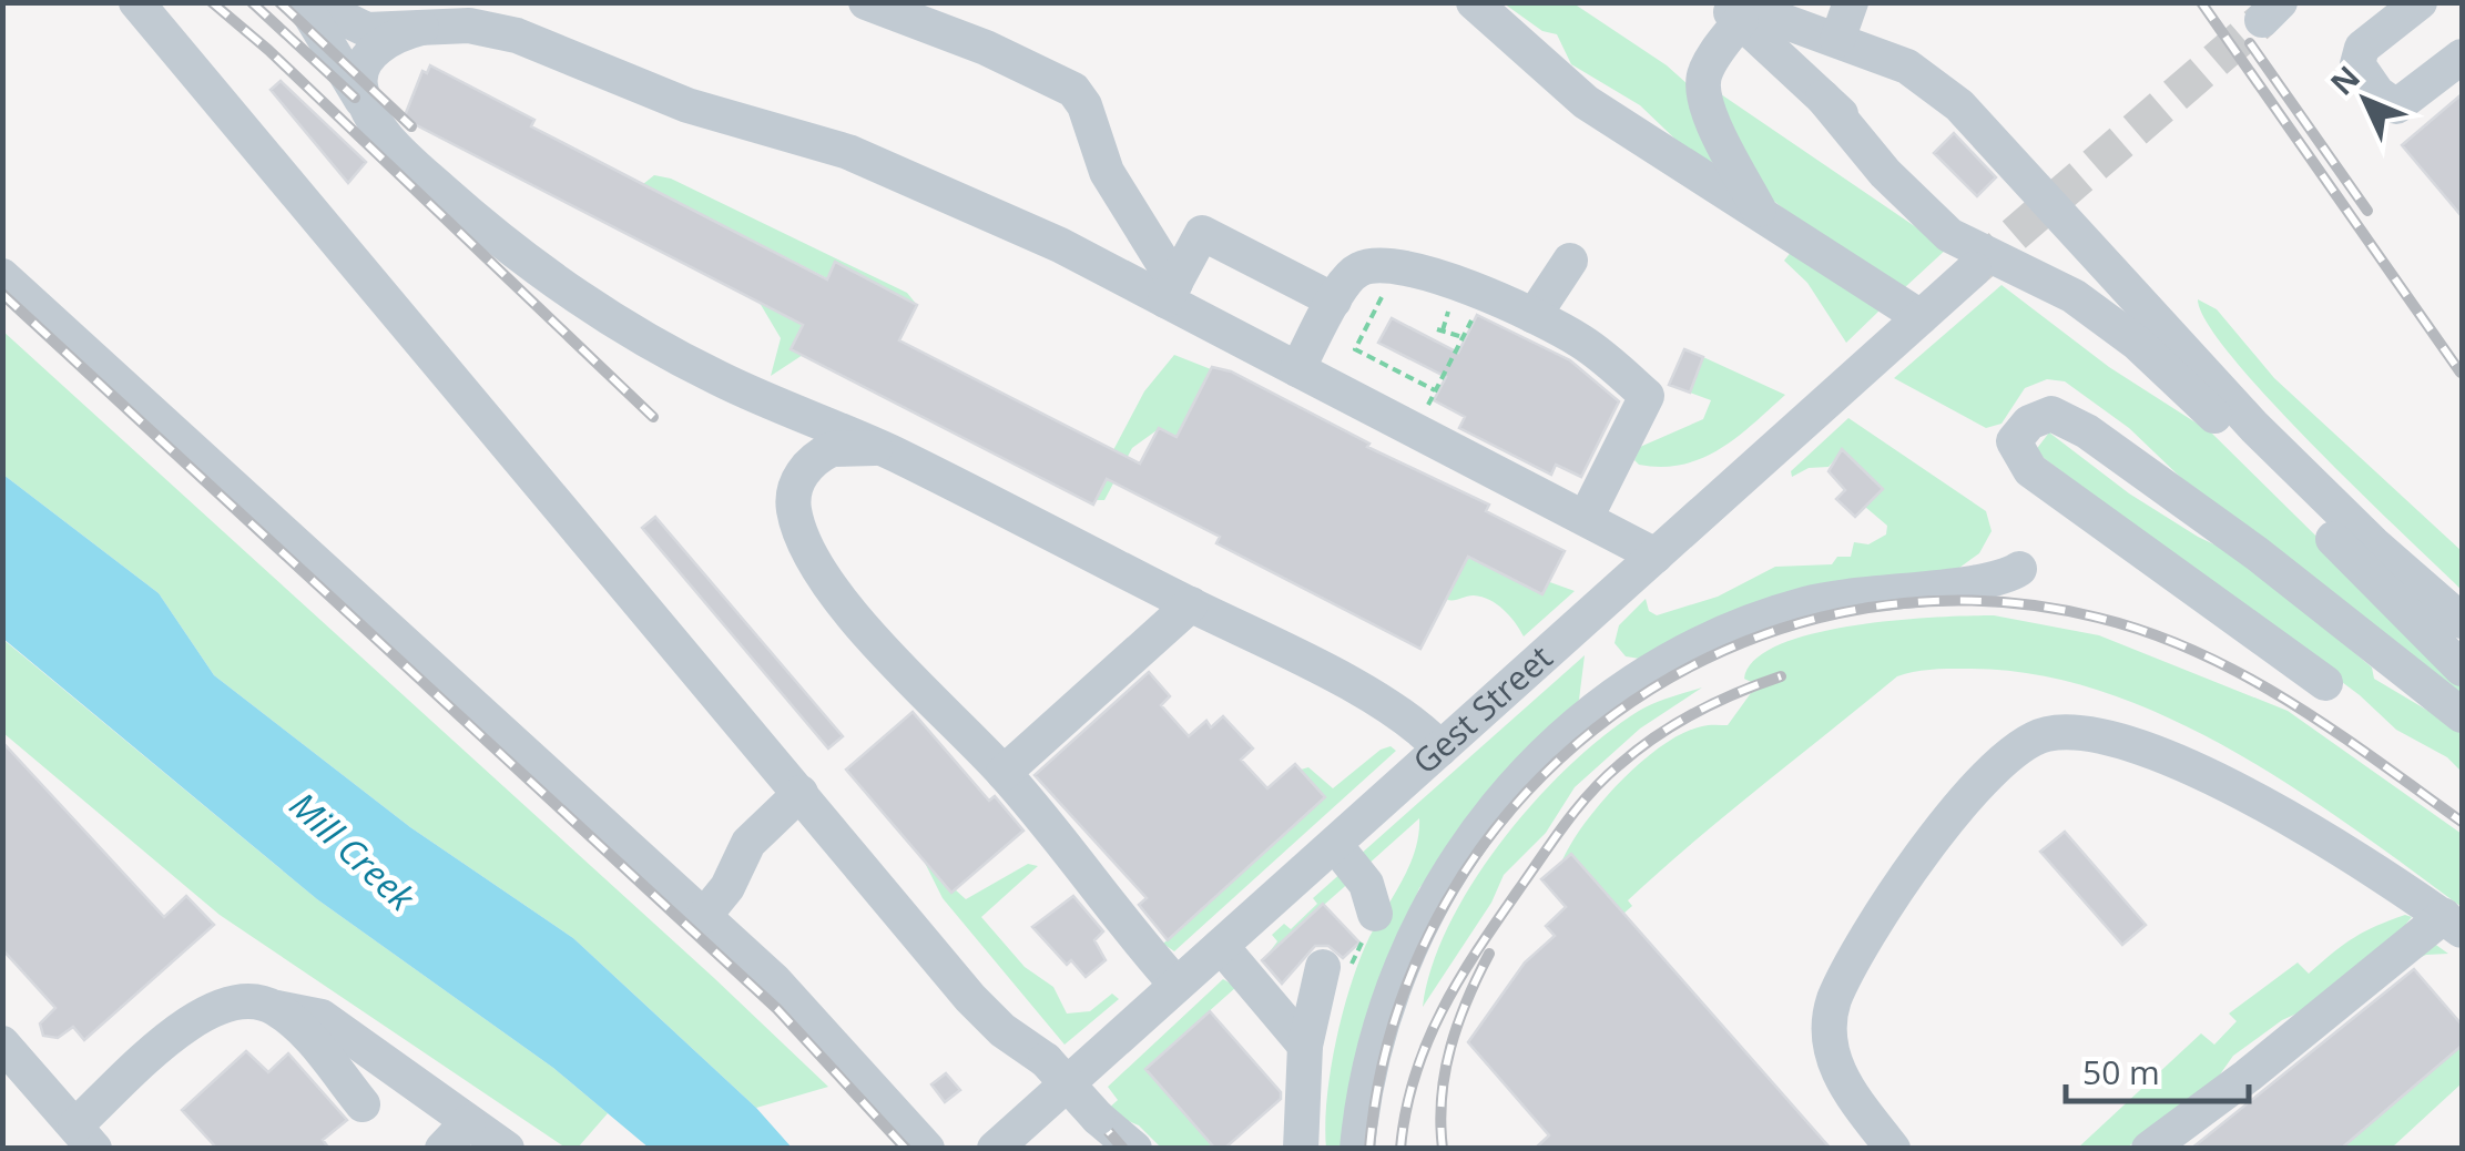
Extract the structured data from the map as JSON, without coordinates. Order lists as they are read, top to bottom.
{
  "streets": {
    "street": ["Gest Street"]
  },
  "water": ["Mill Creek"],
  "scale_bar": "50 m",
  "north": "top left"
}
